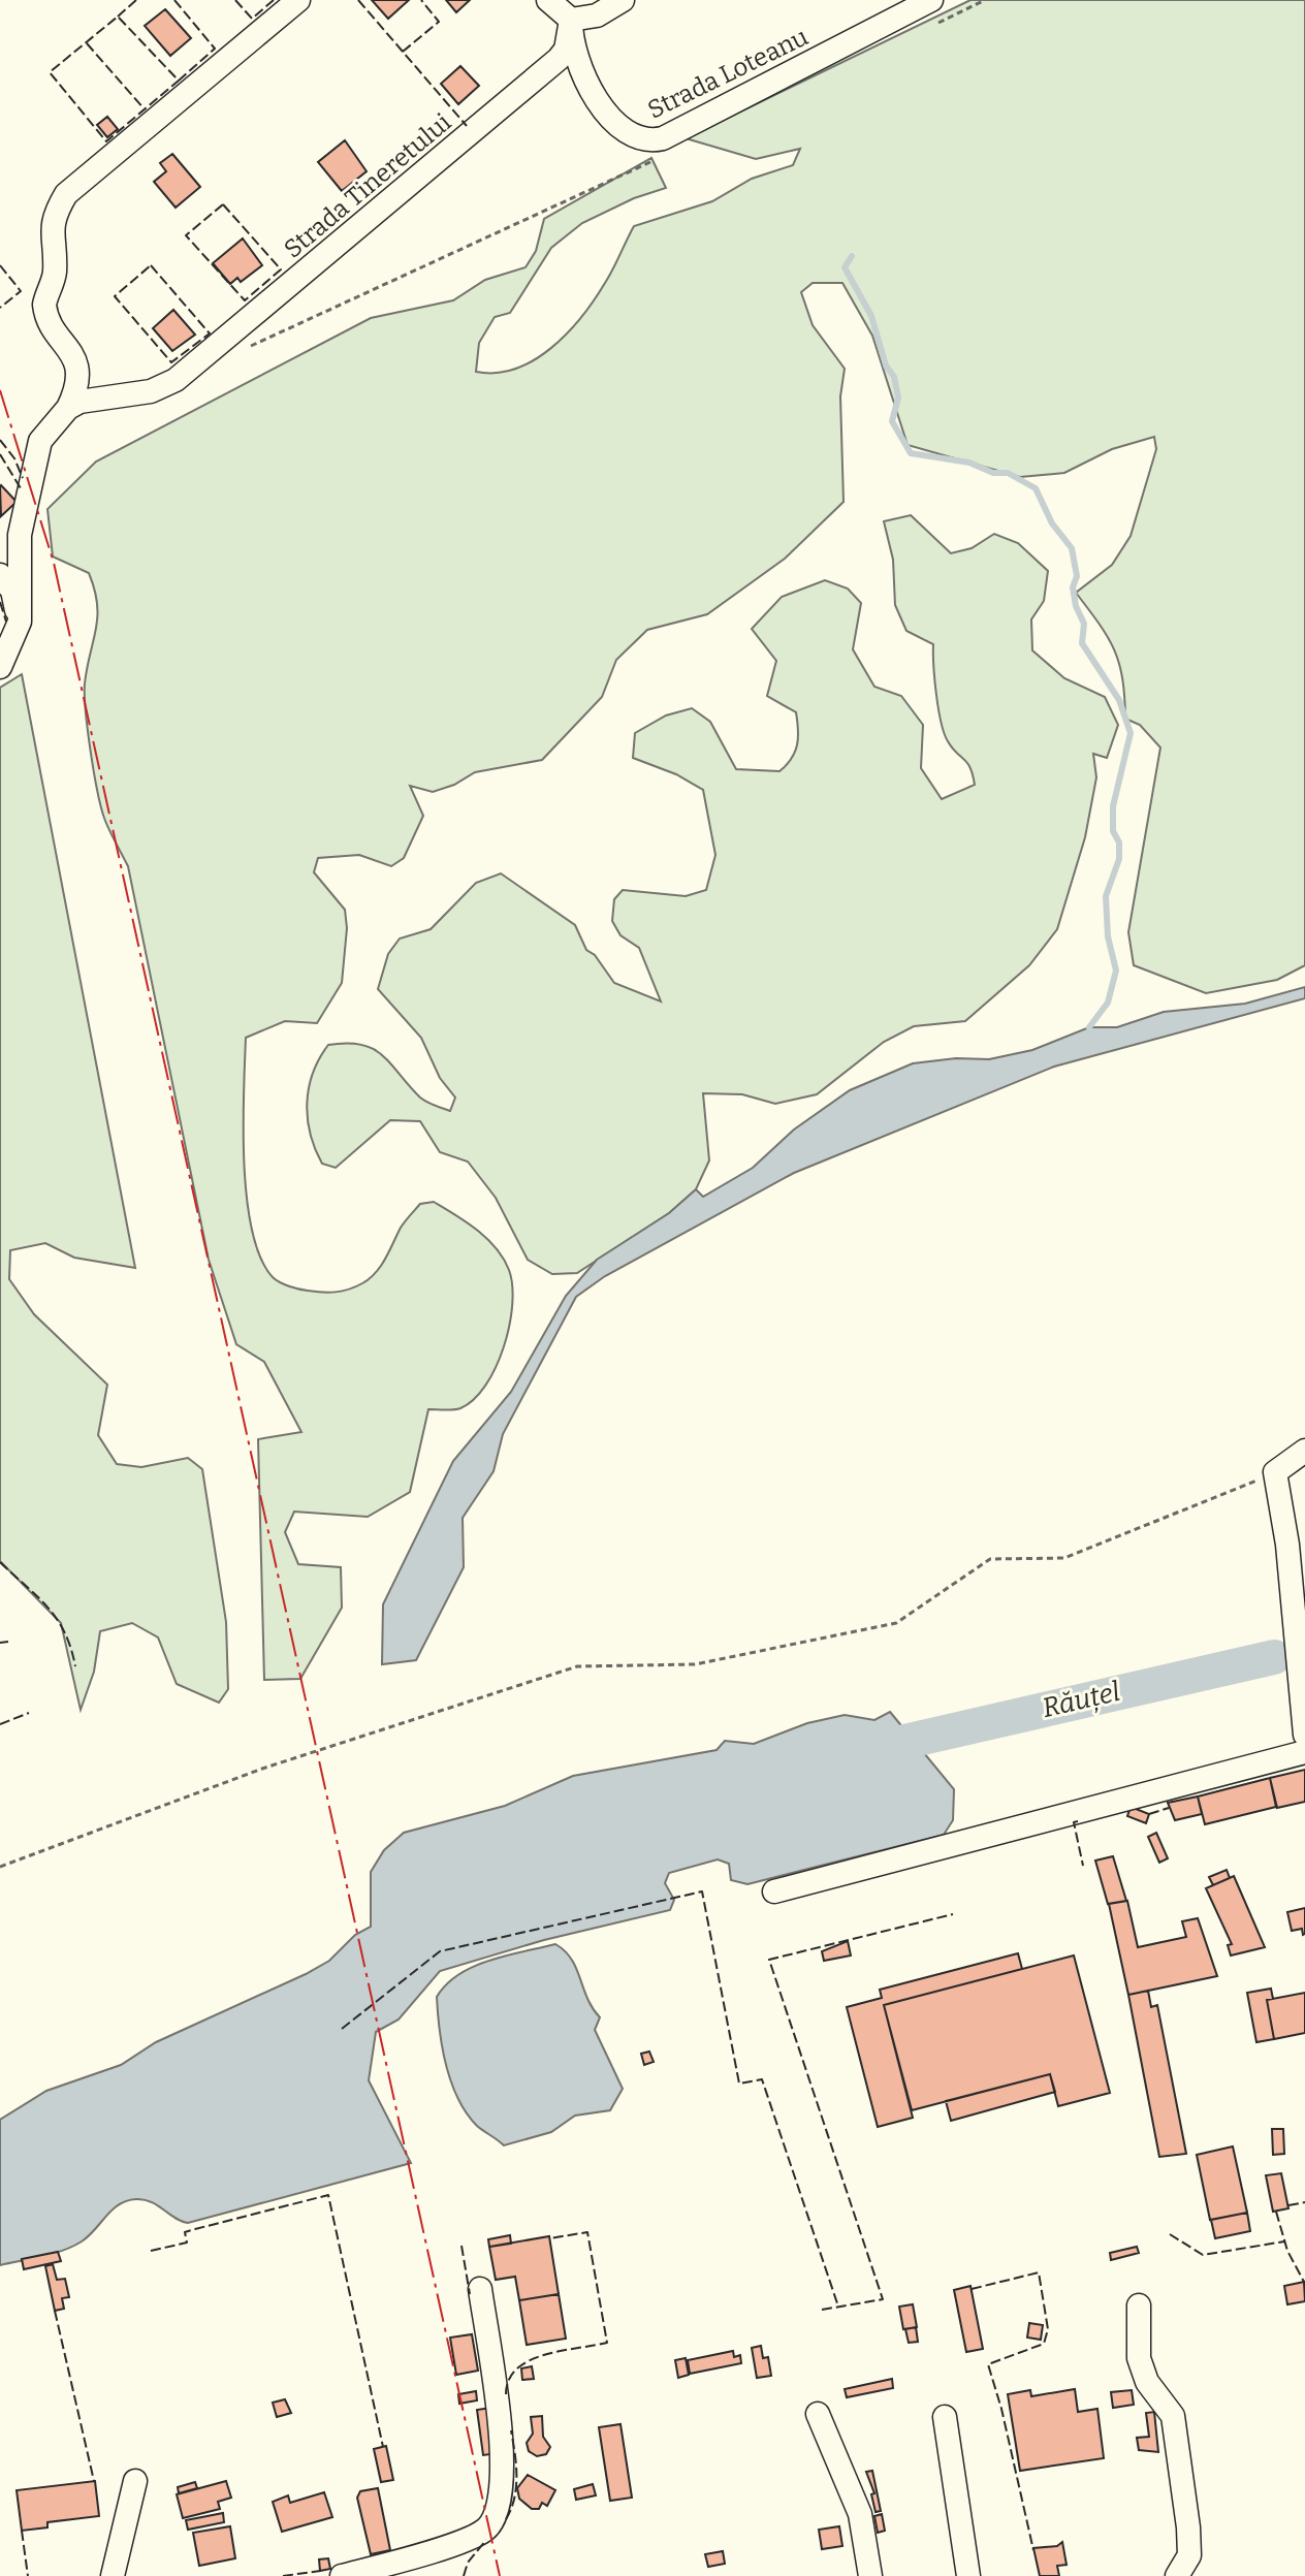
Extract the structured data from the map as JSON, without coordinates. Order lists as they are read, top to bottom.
{
  "streets": {
    "street": ["Strada Loteanu", "Strada Tineretului"]
  },
  "crossings": [
    ["Strada Loteanu", "Strada Tineretului"]
  ],
  "water": ["Răuțel"]
}
